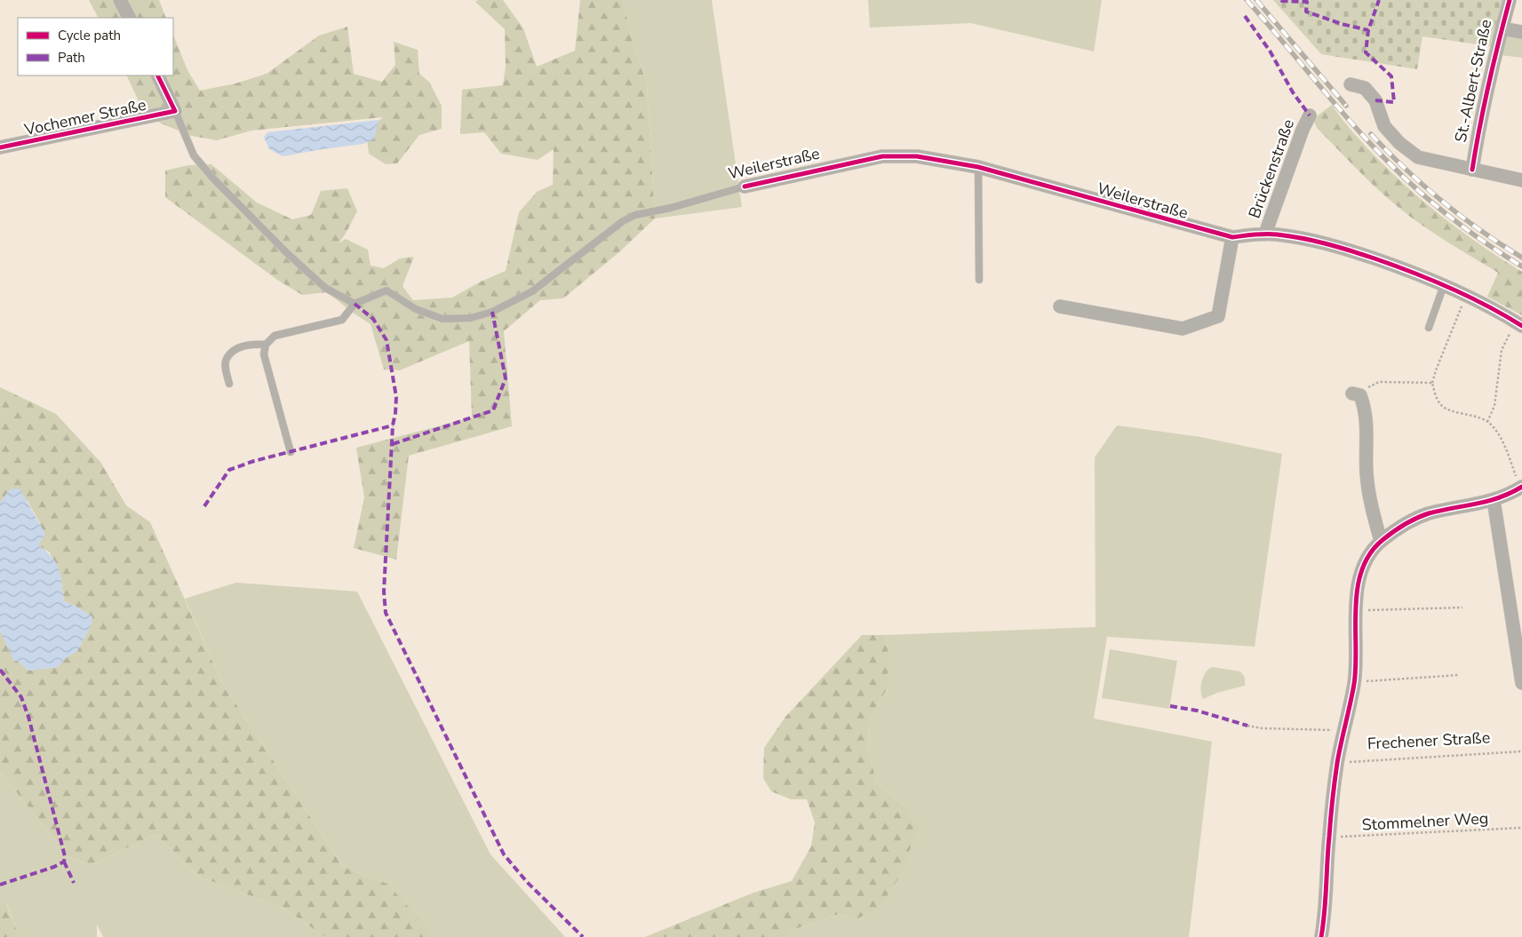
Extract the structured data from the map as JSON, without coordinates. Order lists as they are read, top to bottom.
{
  "streets": {
    "street": [
      "St.-Albert-Straße",
      "Vochemer Straße",
      "Weilerstraße",
      "Brückenstraße",
      "Frechener Straße"
    ],
    "path": ["Stommelner Weg"]
  },
  "crossings": [
    ["Weilerstraße", "Brückenstraße"],
    ["Frechener Straße", "Stommelner Weg"]
  ],
  "legend": ["Cycle path", "Path"]
}
